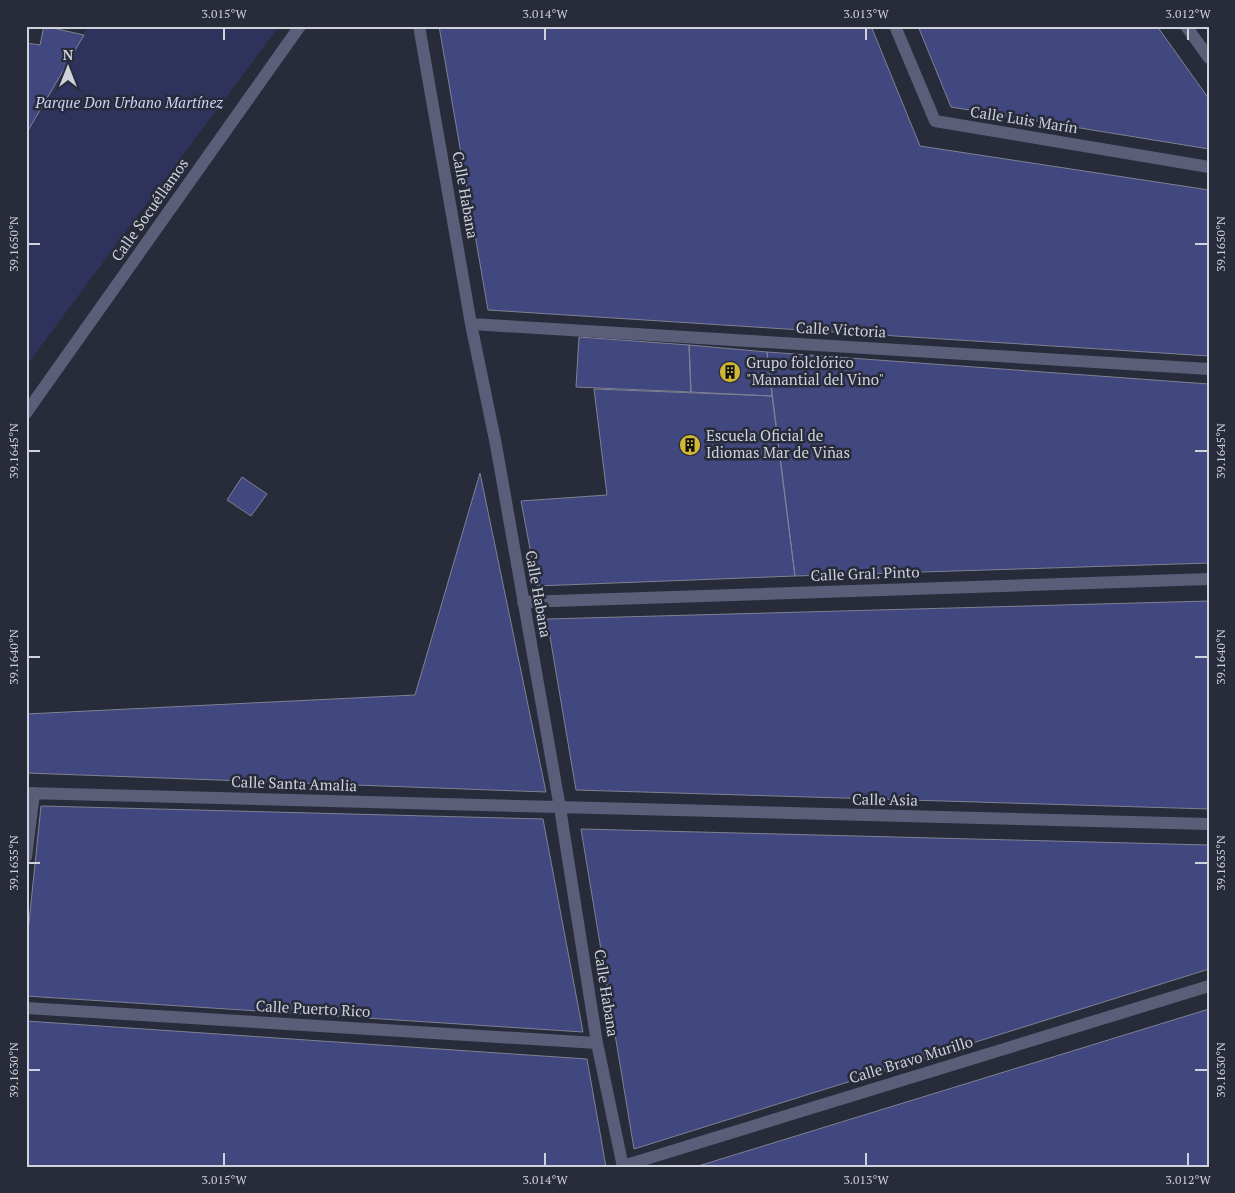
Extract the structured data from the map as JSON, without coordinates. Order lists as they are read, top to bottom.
{
  "streets": {
    "street": [
      "Calle Luis Marín",
      "Calle Habana",
      "Calle Socuéllamos",
      "Calle Victoria",
      "Calle Gral. Pinto",
      "Calle Santa Amalia",
      "Calle Asia",
      "Calle Puerto Rico",
      "Calle Bravo Murillo"
    ]
  },
  "crossings": [
    ["Calle Habana", "Calle Victoria"],
    ["Calle Habana", "Calle Gral. Pinto"],
    ["Calle Habana", "Calle Santa Amalia"],
    ["Calle Habana", "Calle Asia"],
    ["Calle Habana", "Calle Puerto Rico"],
    ["Calle Habana", "Calle Bravo Murillo"],
    ["Calle Santa Amalia", "Calle Asia"]
  ],
  "parks": ["Parque Don Urbano Martínez"],
  "places": {
    "building": ["Grupo folclórico \"Manantial del Vino\"", "Escuela Oficial de Idiomas Mar de Viñas"]
  },
  "north": "top",
  "coordinates": [
    "3.015°W",
    "3.014°W",
    "3.013°W",
    "3.012°W",
    "39.1650°N",
    "39.1645°N",
    "39.1640°N",
    "39.1635°N",
    "39.1630°N"
  ]
}
